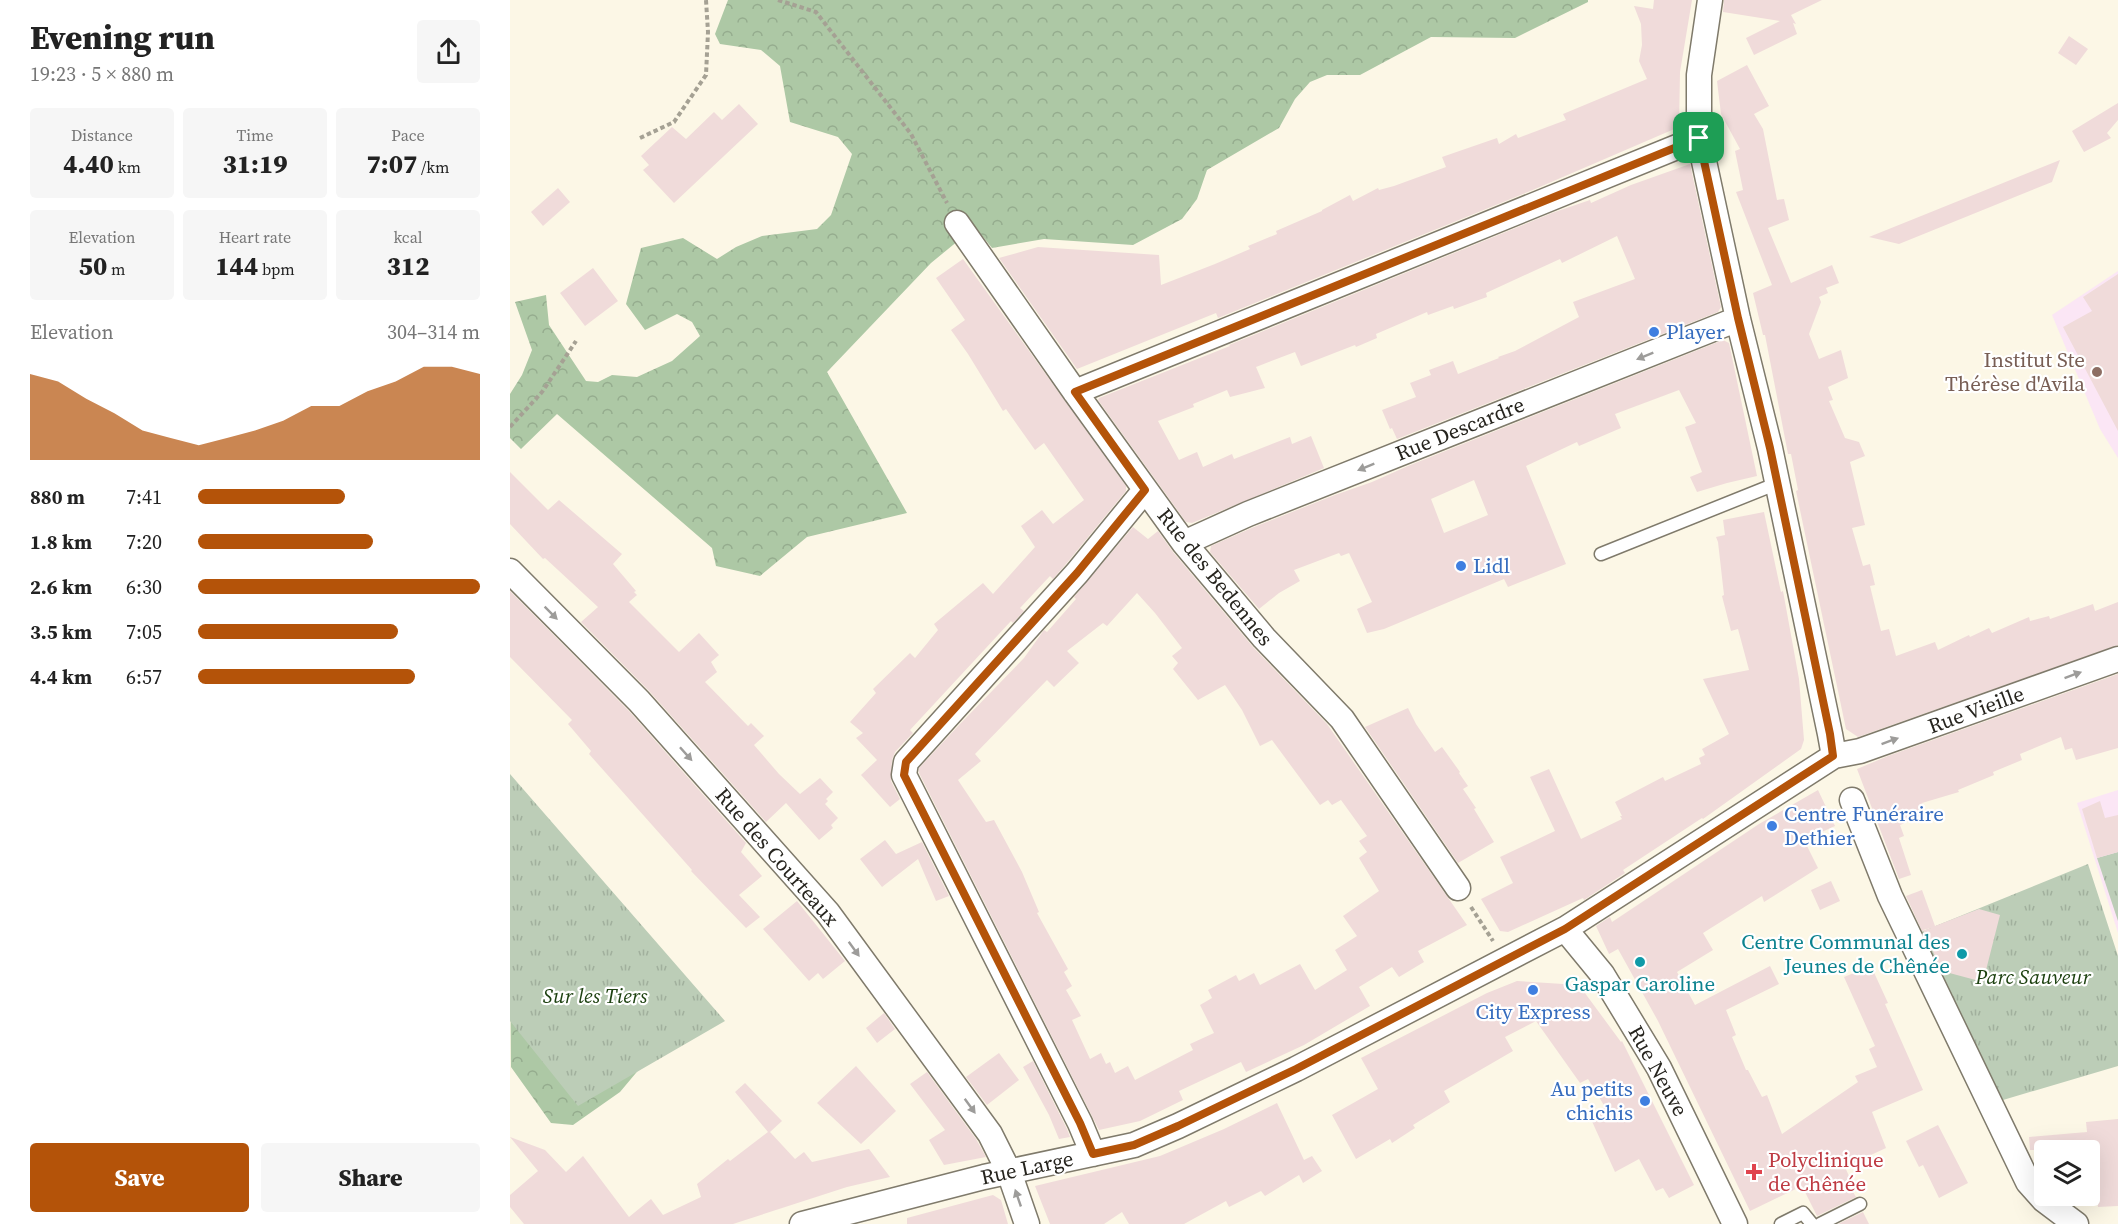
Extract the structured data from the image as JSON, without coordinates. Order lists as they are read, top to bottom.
{
  "streets": {
    "street": [
      "Rue Descardre",
      "Rue des Bedennes",
      "Rue Vieille",
      "Rue des Courteaux",
      "Rue Neuve",
      "Rue Large"
    ]
  },
  "crossings": [
    ["Rue Descardre", "Rue des Bedennes"],
    ["Rue Vieille", "Rue Large"],
    ["Rue des Courteaux", "Rue Large"],
    ["Rue Neuve", "Rue Large"]
  ],
  "one_way": ["Rue Vieille", "Rue des Courteaux"],
  "parks": ["Parc Sauveur", "Sur les Tiers"],
  "places": {
    "other": [
      "Player",
      "Institut Ste Thérèse d'Avila",
      "Lidl",
      "Centre Funéraire Dethier",
      "Centre Communal des Jeunes de Chênée",
      "Gaspar Caroline",
      "City Express",
      "Au petits chichis"
    ],
    "health": ["Polyclinique de Chênée"]
  },
  "page": {
    "heading": ["Evening run", "19:23 · 5 × 880 m"],
    "stats": [
      ["Distance", "4.40 km"],
      ["Time", "31:19"],
      ["Pace", "7:07 /km"],
      ["Elevation", "50 m"],
      ["Heart rate", "144 bpm"],
      ["kcal", "312"]
    ],
    "chart": ["Elevation", "304–314 m"],
    "list": [
      {
        "name": "880 m",
        "note": "7:41"
      },
      {
        "name": "1.8 km",
        "note": "7:20"
      },
      {
        "name": "2.6 km",
        "note": "6:30"
      },
      {
        "name": "3.5 km",
        "note": "7:05"
      },
      {
        "name": "4.4 km",
        "note": "6:57"
      }
    ],
    "buttons": ["Save", "Share"]
  }
}
